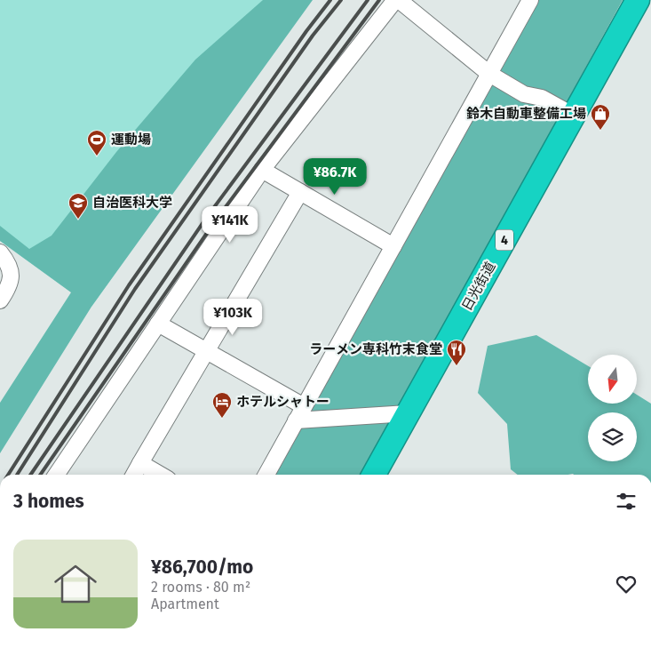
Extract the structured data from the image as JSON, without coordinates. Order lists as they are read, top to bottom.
{
  "streets": {
    "highway": ["4", "日光街道"]
  },
  "places": {
    "shop": ["鈴木自動車整備工場"],
    "sports": ["運動場"],
    "school or university": ["自治医科大学"],
    "restaurant": ["ラーメン専科竹末食堂"],
    "hotel": ["ホテルシャトー"]
  },
  "north": "bottom",
  "page": {
    "price": ["¥86.7K", "¥141K", "¥103K"],
    "heading": "3 homes",
    "list": [
      {
        "name": "¥86,700/mo",
        "note": "2 rooms · 80 m² · Apartment"
      }
    ]
  }
}
